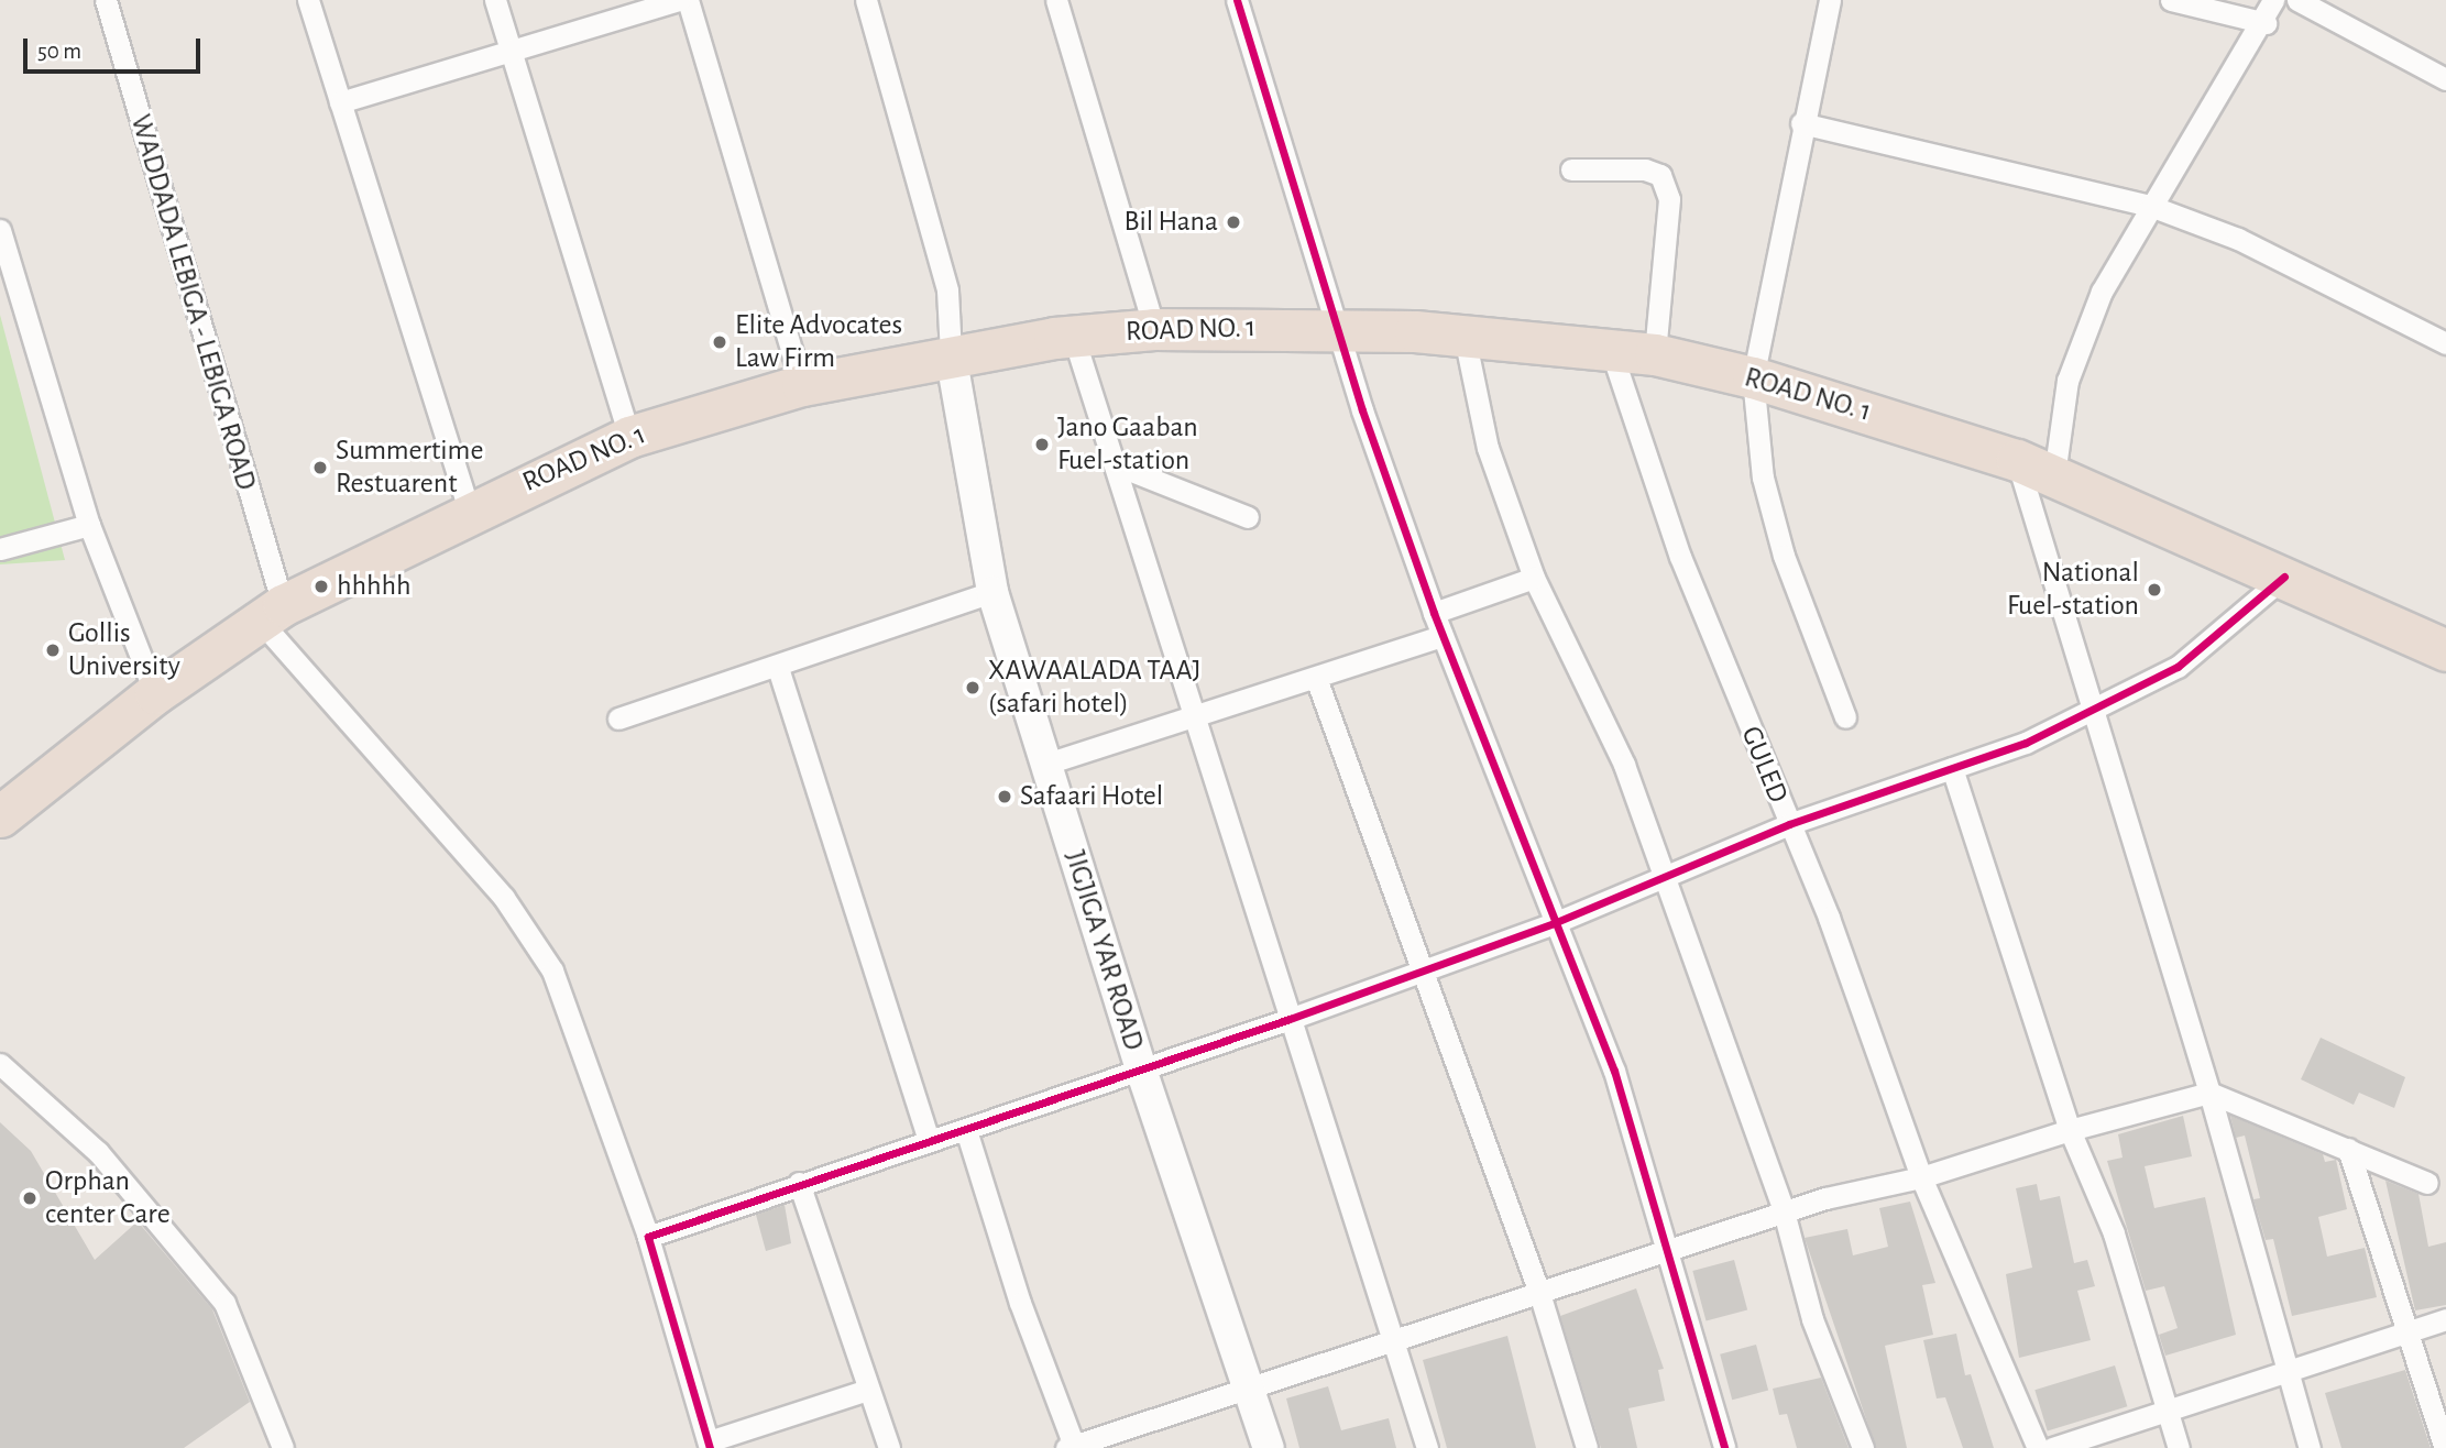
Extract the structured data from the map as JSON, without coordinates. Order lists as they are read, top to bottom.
{
  "streets": {
    "highway": ["ROAD NO. 1"],
    "street": ["WADDADA LEBIGA - LEBIGA ROAD", "GULED", "JIGJIGA YAR ROAD"]
  },
  "crossings": [
    ["WADDADA LEBIGA - LEBIGA ROAD", "ROAD NO. 1"],
    ["ROAD NO. 1", "GULED"],
    ["ROAD NO. 1", "JIGJIGA YAR ROAD"]
  ],
  "places": [
    "Bil Hana",
    "Elite Advocates Law Firm",
    "Jano Gaaban Fuel-station",
    "Summertime Restuarent",
    "hhhhh",
    "National Fuel-station",
    "Gollis University",
    "XAWAALADA TAAJ (safari hotel)",
    "Safaari Hotel",
    "Orphan center Care"
  ],
  "scale_bar": "50 m"
}
